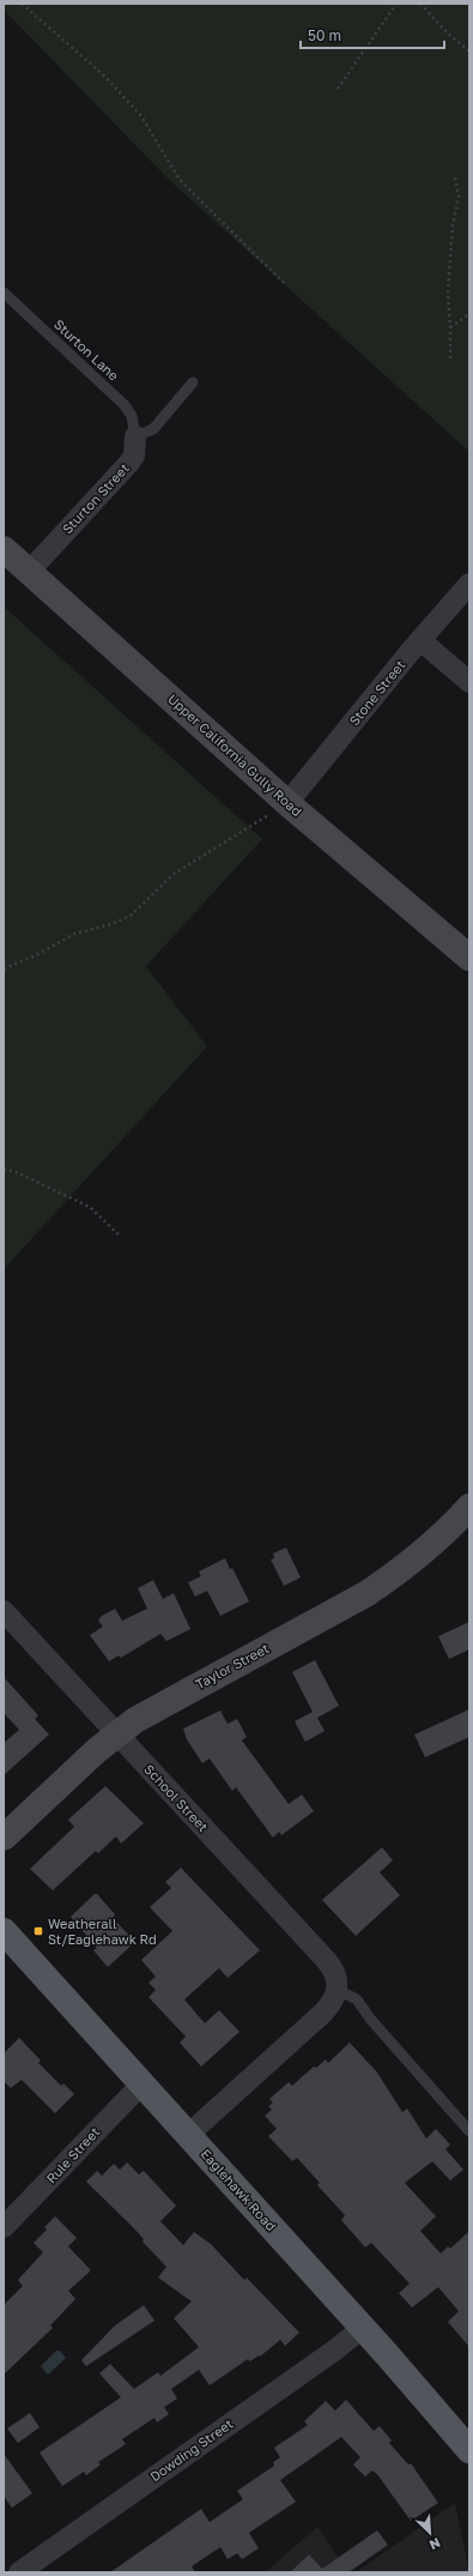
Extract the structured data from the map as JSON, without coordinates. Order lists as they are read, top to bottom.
{
  "streets": {
    "main road": ["Eaglehawk Road"],
    "street": [
      "Sturton Street",
      "Stone Street",
      "Upper California Gully Road",
      "Taylor Street",
      "School Street",
      "Rule Street",
      "Dowding Street"
    ],
    "lane": ["Sturton Lane"]
  },
  "crossings": [
    ["Sturton Lane", "Sturton Street"],
    ["Sturton Street", "Upper California Gully Road"],
    ["Stone Street", "Upper California Gully Road"],
    ["Taylor Street", "School Street"],
    ["Rule Street", "Eaglehawk Road"],
    ["Eaglehawk Road", "Dowding Street"]
  ],
  "places": {
    "transit": ["Weatherall St/Eaglehawk Rd"]
  },
  "scale_bar": "50 m",
  "north": "bottom right"
}
